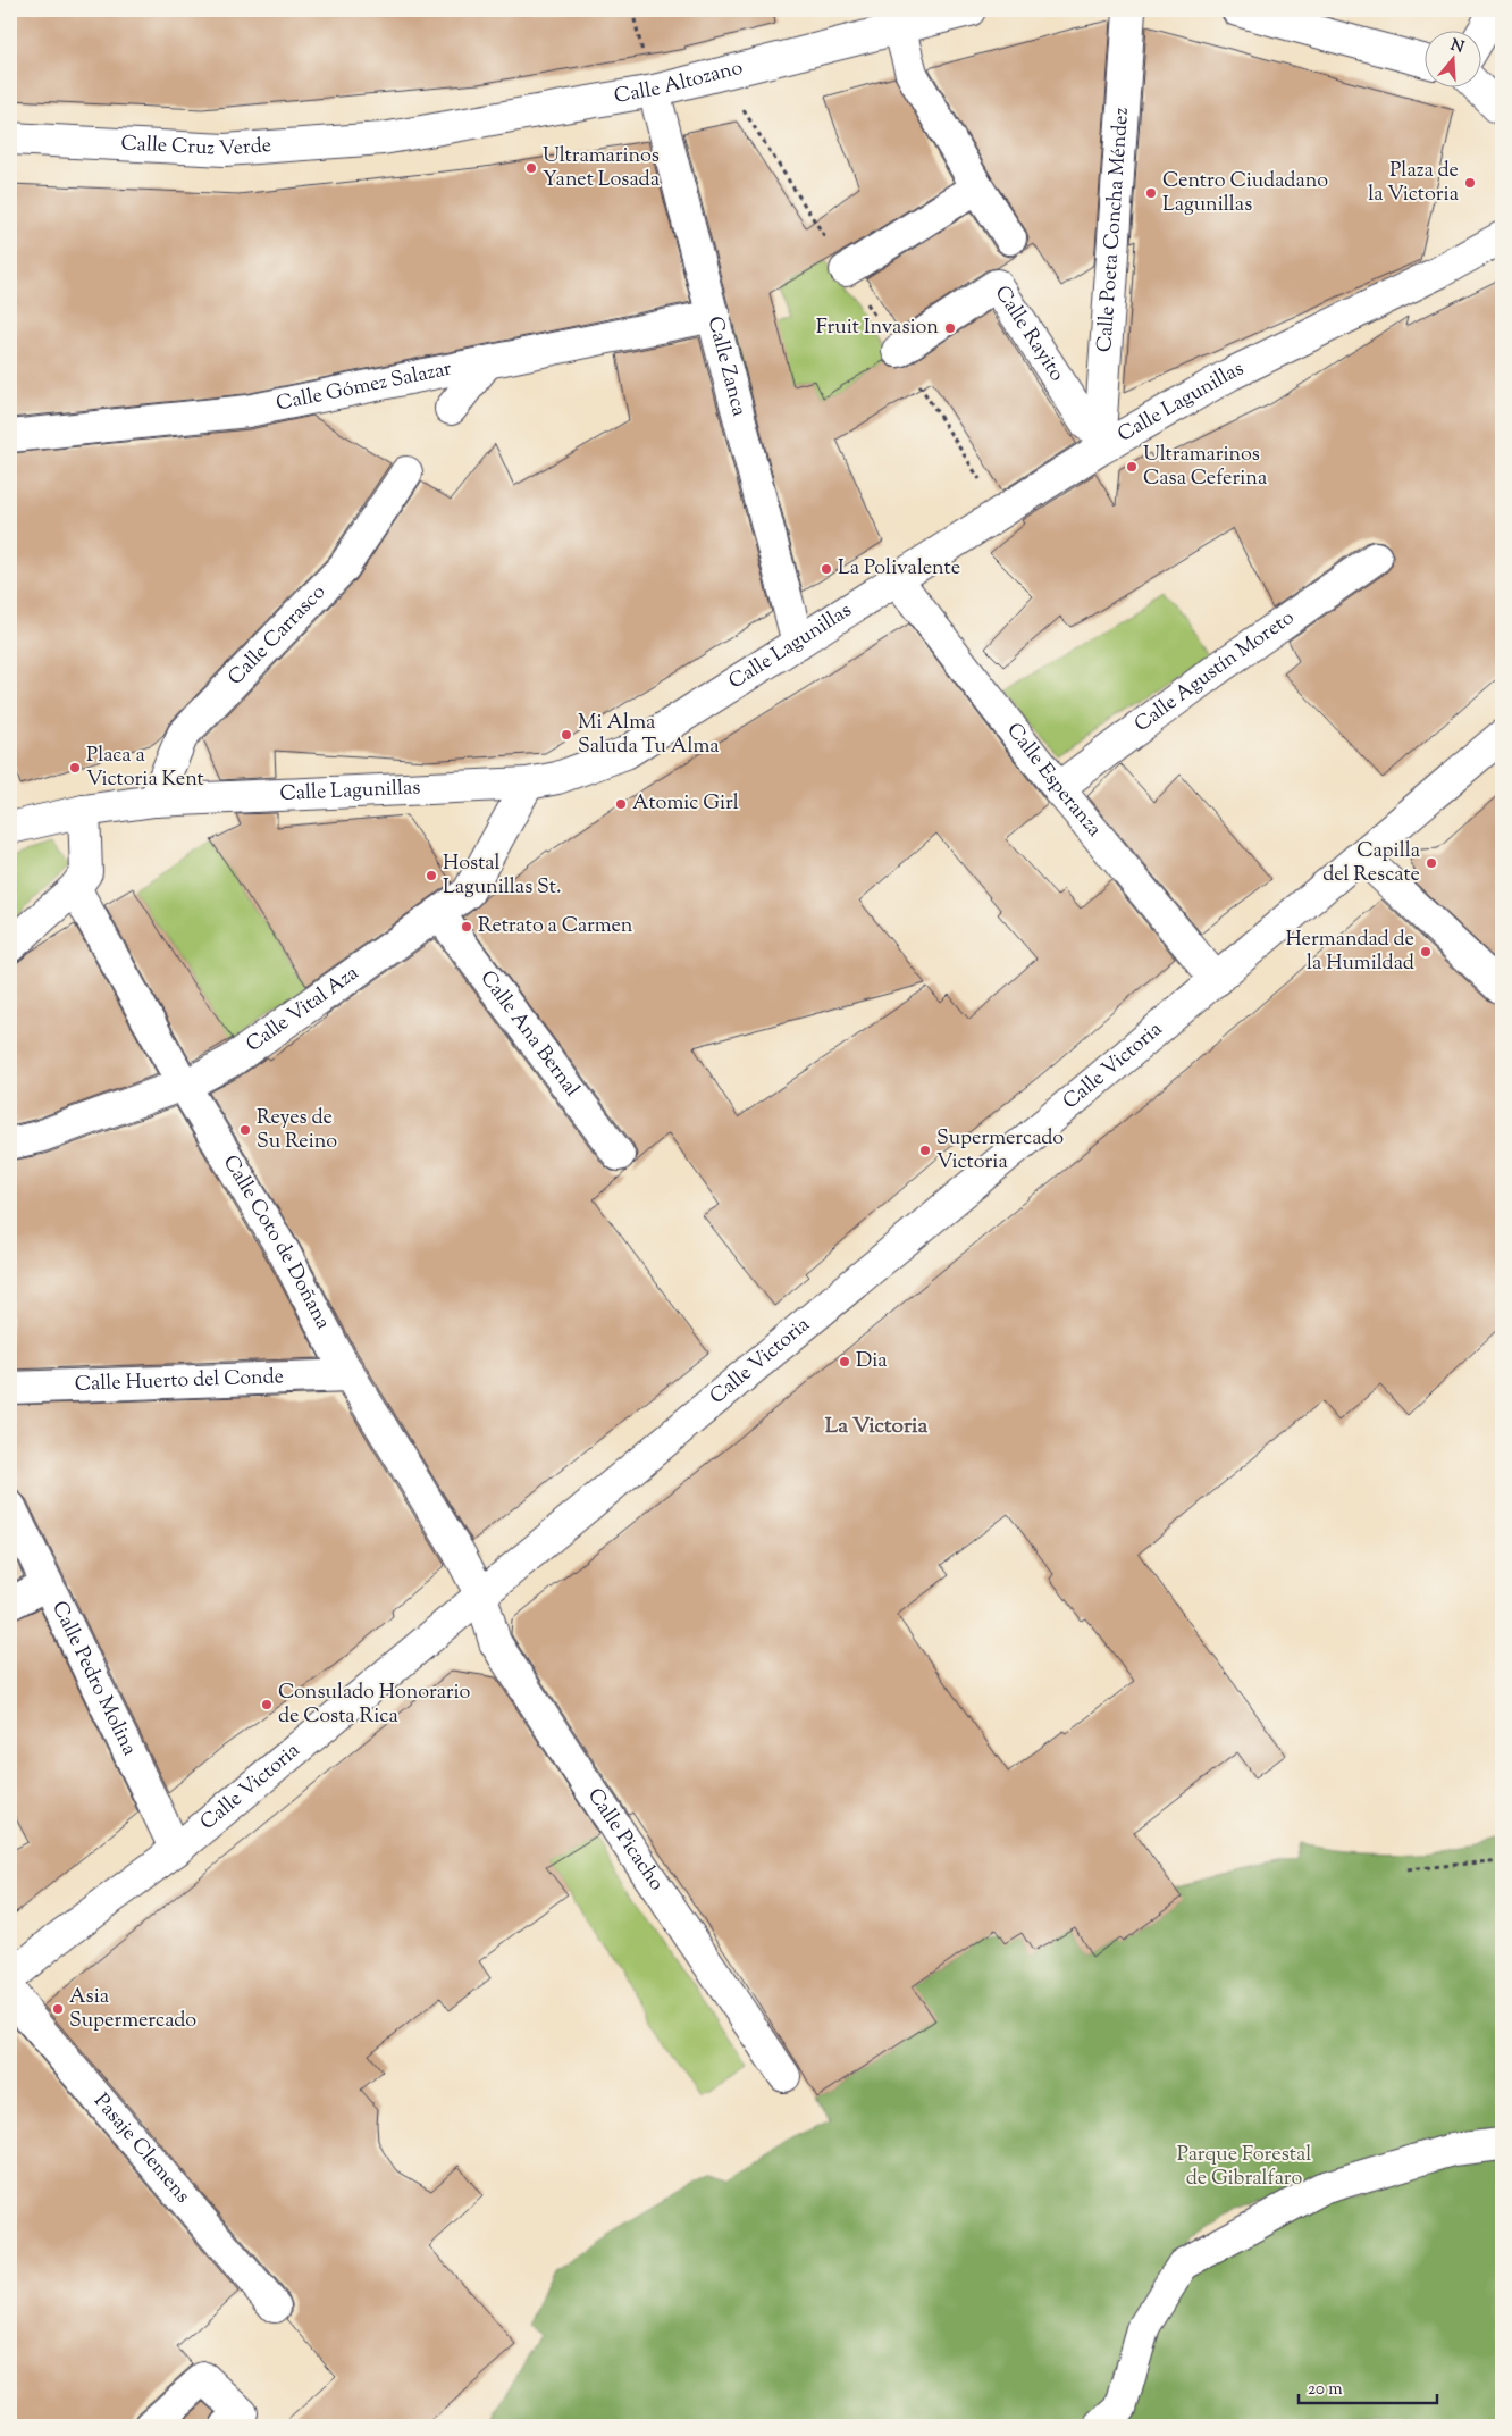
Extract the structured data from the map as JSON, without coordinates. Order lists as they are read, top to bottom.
{
  "streets": {
    "street": [
      "Calle Altozano",
      "Calle Cruz Verde",
      "Calle Poeta Concha Méndez",
      "Calle Rayito",
      "Calle Zanca",
      "Calle Gómez Salazar",
      "Calle Lagunillas",
      "Calle Carrasco",
      "Calle Agustín Moreto",
      "Calle Esperanza",
      "Calle Vital Aza",
      "Calle Ana Bernal",
      "Calle Victoria",
      "Calle Coto de Doñana",
      "Calle Huerto del Conde",
      "Calle Pedro Molina",
      "Calle Picacho",
      "Pasaje Clemens"
    ]
  },
  "crossings": [
    ["Calle Altozano", "Calle Cruz Verde"],
    ["Calle Altozano", "Calle Zanca"],
    ["Calle Poeta Concha Méndez", "Calle Rayito"],
    ["Calle Poeta Concha Méndez", "Calle Lagunillas"],
    ["Calle Rayito", "Calle Lagunillas"],
    ["Calle Zanca", "Calle Gómez Salazar"],
    ["Calle Zanca", "Calle Lagunillas"],
    ["Calle Lagunillas", "Calle Carrasco"],
    ["Calle Lagunillas", "Calle Esperanza"],
    ["Calle Lagunillas", "Calle Vital Aza"],
    ["Calle Agustín Moreto", "Calle Esperanza"],
    ["Calle Esperanza", "Calle Victoria"],
    ["Calle Vital Aza", "Calle Ana Bernal"],
    ["Calle Vital Aza", "Calle Coto de Doñana"],
    ["Calle Victoria", "Calle Coto de Doñana"],
    ["Calle Victoria", "Calle Pedro Molina"],
    ["Calle Victoria", "Calle Picacho"],
    ["Calle Coto de Doñana", "Calle Huerto del Conde"],
    ["Calle Coto de Doñana", "Calle Picacho"]
  ],
  "districts": ["La Victoria"],
  "parks": ["Parque Forestal de Gibralfaro"],
  "places": [
    "Ultramarinos Yanet Losada",
    "Plaza de la Victoria",
    "Centro Ciudadano Lagunillas",
    "Fruit Invasion",
    "Ultramarinos Casa Ceferina",
    "La Polivalente",
    "Mi Alma Saluda Tu Alma",
    "Placa a Victoria Kent",
    "Atomic Girl",
    "Capilla del Rescate",
    "Hostal Lagunillas St.",
    "Retrato a Carmen",
    "Hermandad de la Humildad",
    "Reyes de Su Reino",
    "Supermercado Victoria",
    "Dia",
    "Consulado Honorario de Costa Rica",
    "Asia Supermercado"
  ],
  "scale_bar": "20 m",
  "north": "top"
}
